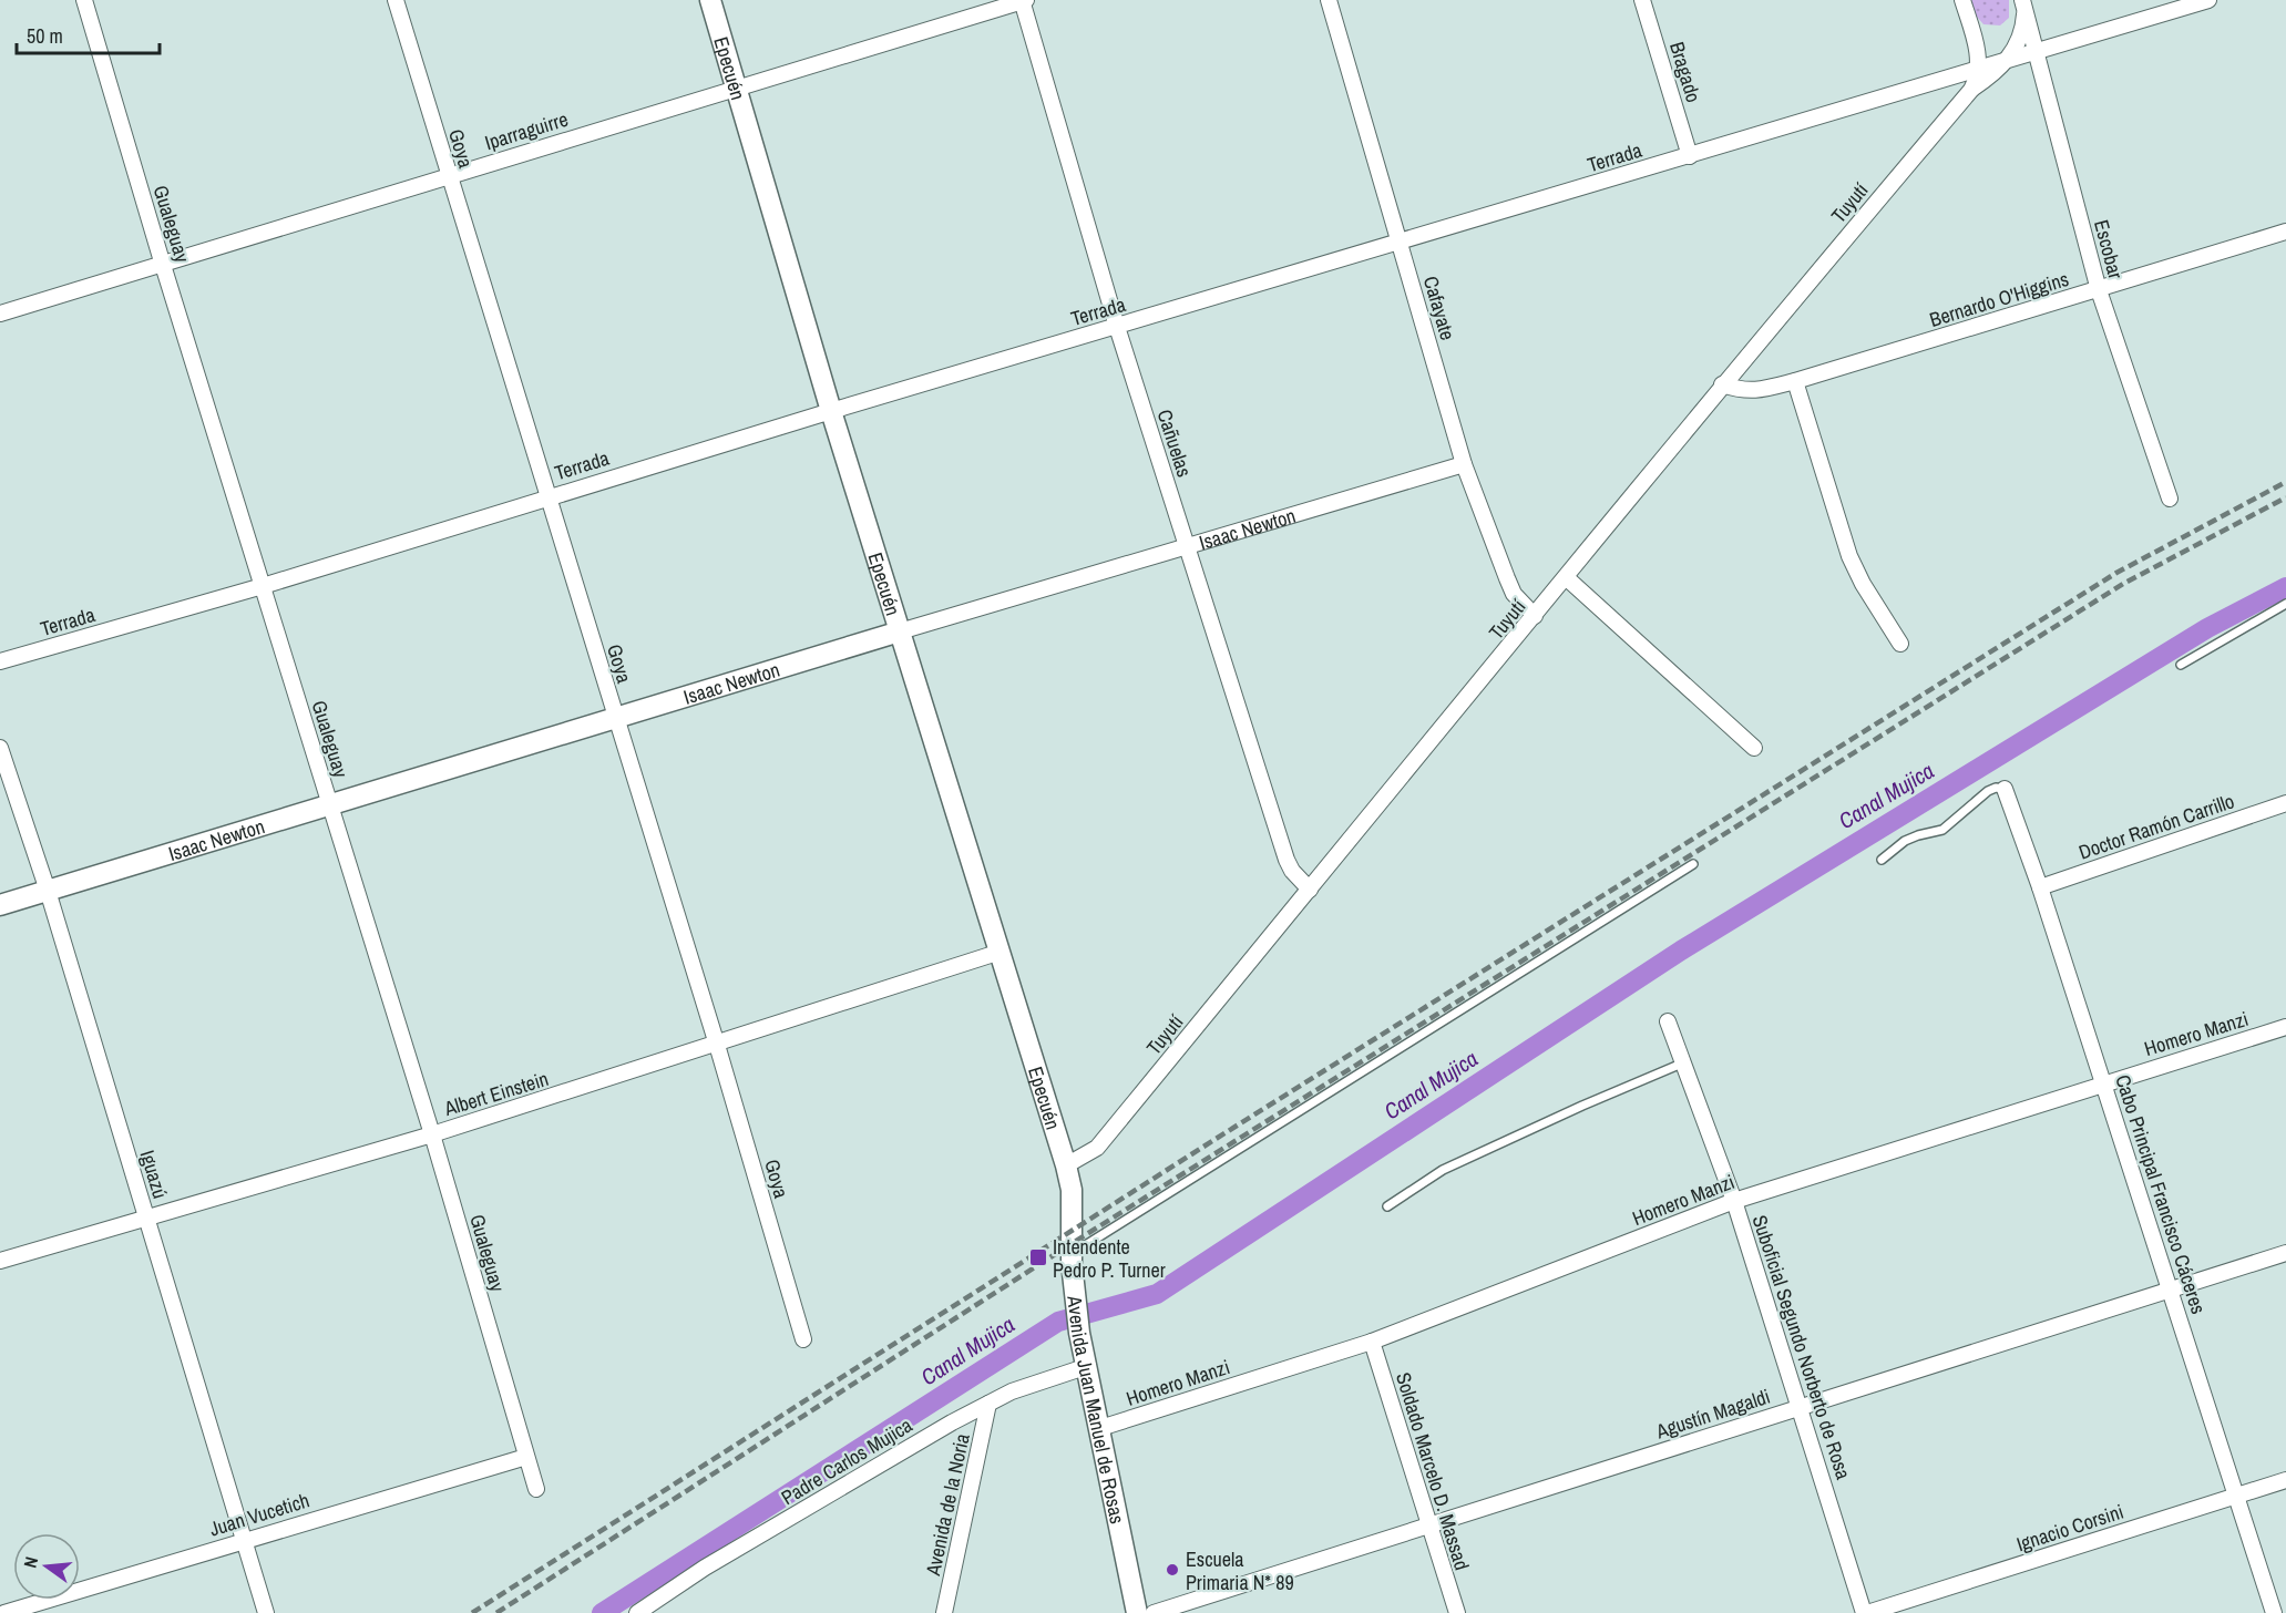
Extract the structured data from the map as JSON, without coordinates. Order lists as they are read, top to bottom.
{
  "streets": {
    "street": [
      "Epecuén",
      "Bragado",
      "Iparraguirre",
      "Goya",
      "Terrada",
      "Tuyutí",
      "Gualeguay",
      "Escobar",
      "Bernardo O'Higgins",
      "Cafayate",
      "Cañuelas",
      "Isaac Newton",
      "Doctor Ramón Carrillo",
      "Homero Manzi",
      "Albert Einstein",
      "Iguazú",
      "Cabo Principal Francisco Cáceres",
      "Suboficial Segundo Norberto de Rosa",
      "Avenida Juan Manuel de Rosas",
      "Agustín Magaldi",
      "Padre Carlos Mujica",
      "Soldado Marcelo D. Massad",
      "Avenida de la Noria",
      "Juan Vucetich",
      "Ignacio Corsini"
    ]
  },
  "crossings": [
    ["Epecuén", "Iparraguirre"],
    ["Epecuén", "Terrada"],
    ["Epecuén", "Tuyutí"],
    ["Epecuén", "Isaac Newton"],
    ["Epecuén", "Albert Einstein"],
    ["Epecuén", "Avenida Juan Manuel de Rosas"],
    ["Bragado", "Terrada"],
    ["Iparraguirre", "Goya"],
    ["Iparraguirre", "Gualeguay"],
    ["Iparraguirre", "Cañuelas"],
    ["Goya", "Terrada"],
    ["Goya", "Isaac Newton"],
    ["Goya", "Albert Einstein"],
    ["Terrada", "Gualeguay"],
    ["Terrada", "Escobar"],
    ["Terrada", "Cafayate"],
    ["Terrada", "Cañuelas"],
    ["Tuyutí", "Escobar"],
    ["Tuyutí", "Bernardo O'Higgins"],
    ["Tuyutí", "Cafayate"],
    ["Tuyutí", "Cañuelas"],
    ["Tuyutí", "Avenida Juan Manuel de Rosas"],
    ["Gualeguay", "Isaac Newton"],
    ["Gualeguay", "Albert Einstein"],
    ["Gualeguay", "Juan Vucetich"],
    ["Escobar", "Bernardo O'Higgins"],
    ["Cafayate", "Isaac Newton"],
    ["Cañuelas", "Isaac Newton"],
    ["Isaac Newton", "Iguazú"],
    ["Doctor Ramón Carrillo", "Cabo Principal Francisco Cáceres"],
    ["Homero Manzi", "Cabo Principal Francisco Cáceres"],
    ["Homero Manzi", "Suboficial Segundo Norberto de Rosa"],
    ["Homero Manzi", "Avenida Juan Manuel de Rosas"],
    ["Homero Manzi", "Soldado Marcelo D. Massad"],
    ["Albert Einstein", "Iguazú"],
    ["Iguazú", "Juan Vucetich"],
    ["Cabo Principal Francisco Cáceres", "Agustín Magaldi"],
    ["Cabo Principal Francisco Cáceres", "Ignacio Corsini"],
    ["Suboficial Segundo Norberto de Rosa", "Agustín Magaldi"],
    ["Suboficial Segundo Norberto de Rosa", "Ignacio Corsini"],
    ["Avenida Juan Manuel de Rosas", "Padre Carlos Mujica"],
    ["Agustín Magaldi", "Soldado Marcelo D. Massad"],
    ["Padre Carlos Mujica", "Avenida de la Noria"]
  ],
  "water": ["Canal Mujica"],
  "places": {
    "transit": ["Intendente Pedro P. Turner"],
    "other": ["Escuela Primaria N* 89"]
  },
  "scale_bar": "50 m",
  "north": "left"
}
